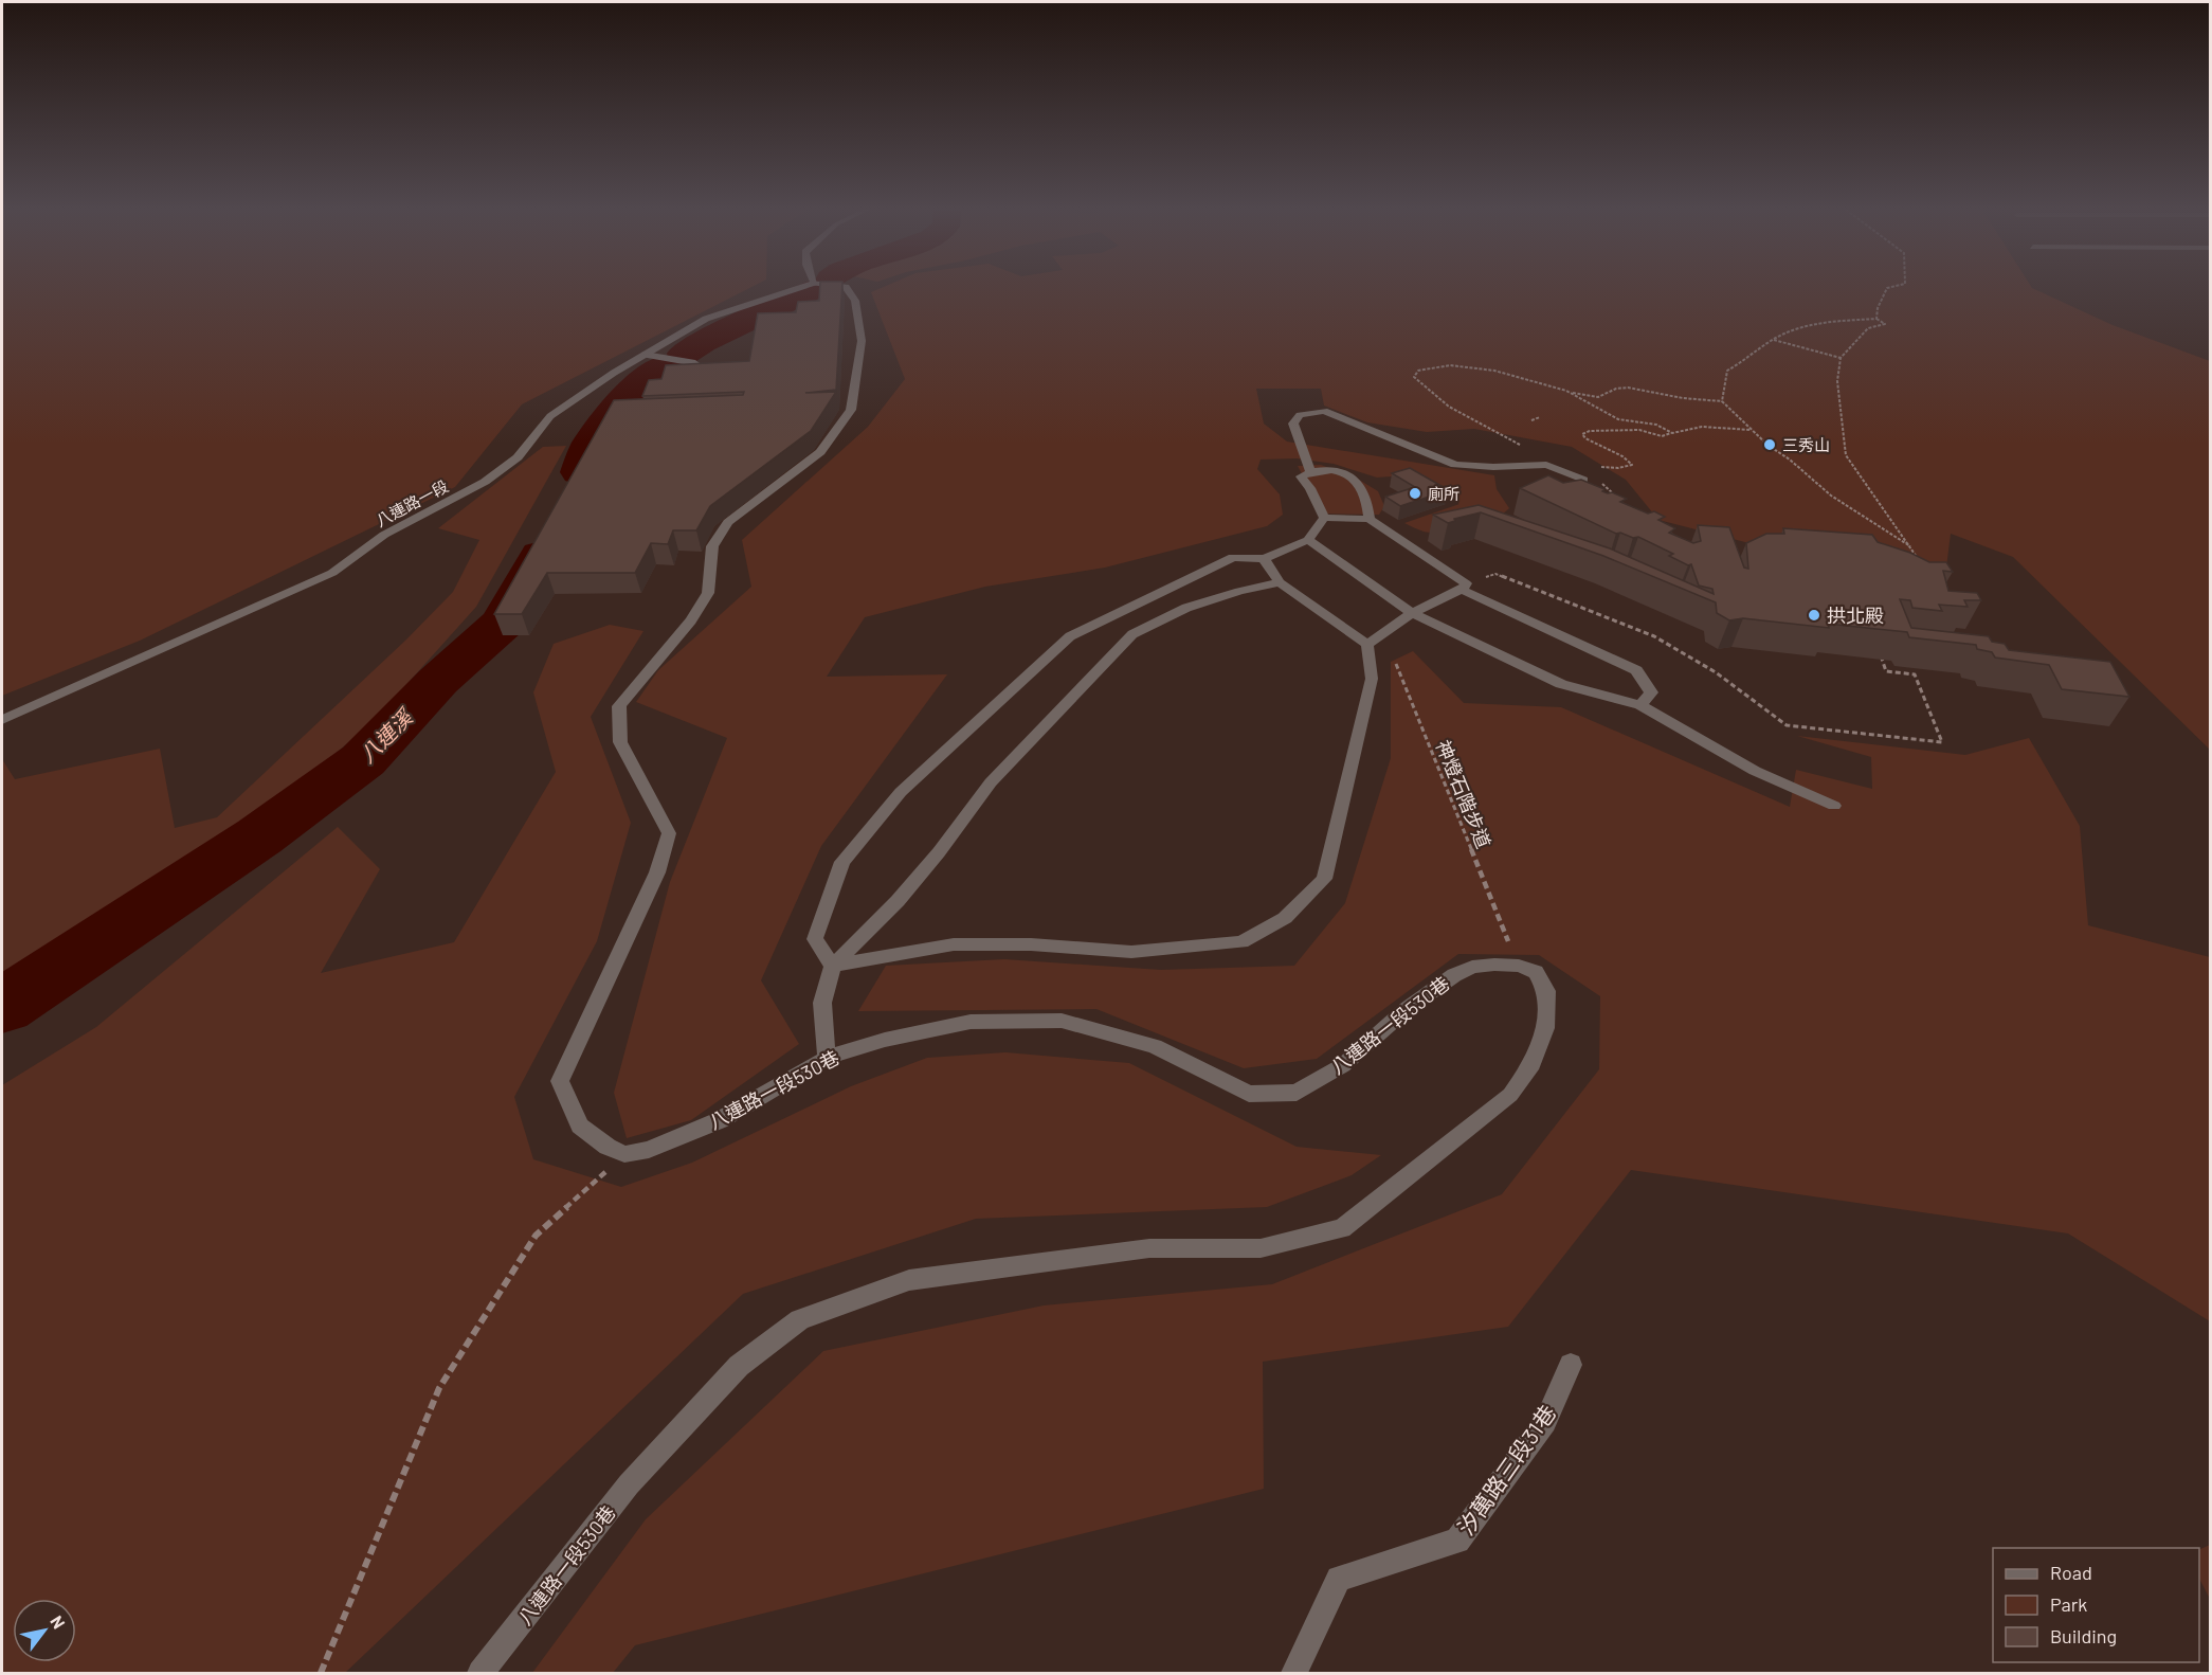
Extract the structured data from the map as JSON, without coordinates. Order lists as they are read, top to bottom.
{
  "streets": {
    "street": ["八連路一段", "八連路一段530巷", "汐萬路三段31巷"],
    "path": ["神燈石階步道"]
  },
  "crossings": [
    ["神燈石階步道", "八連路一段530巷"]
  ],
  "water": ["八連溪"],
  "places": ["三秀山", "廁所", "拱北殿"],
  "legend": ["Road", "Park", "Building"],
  "north": "top right"
}
